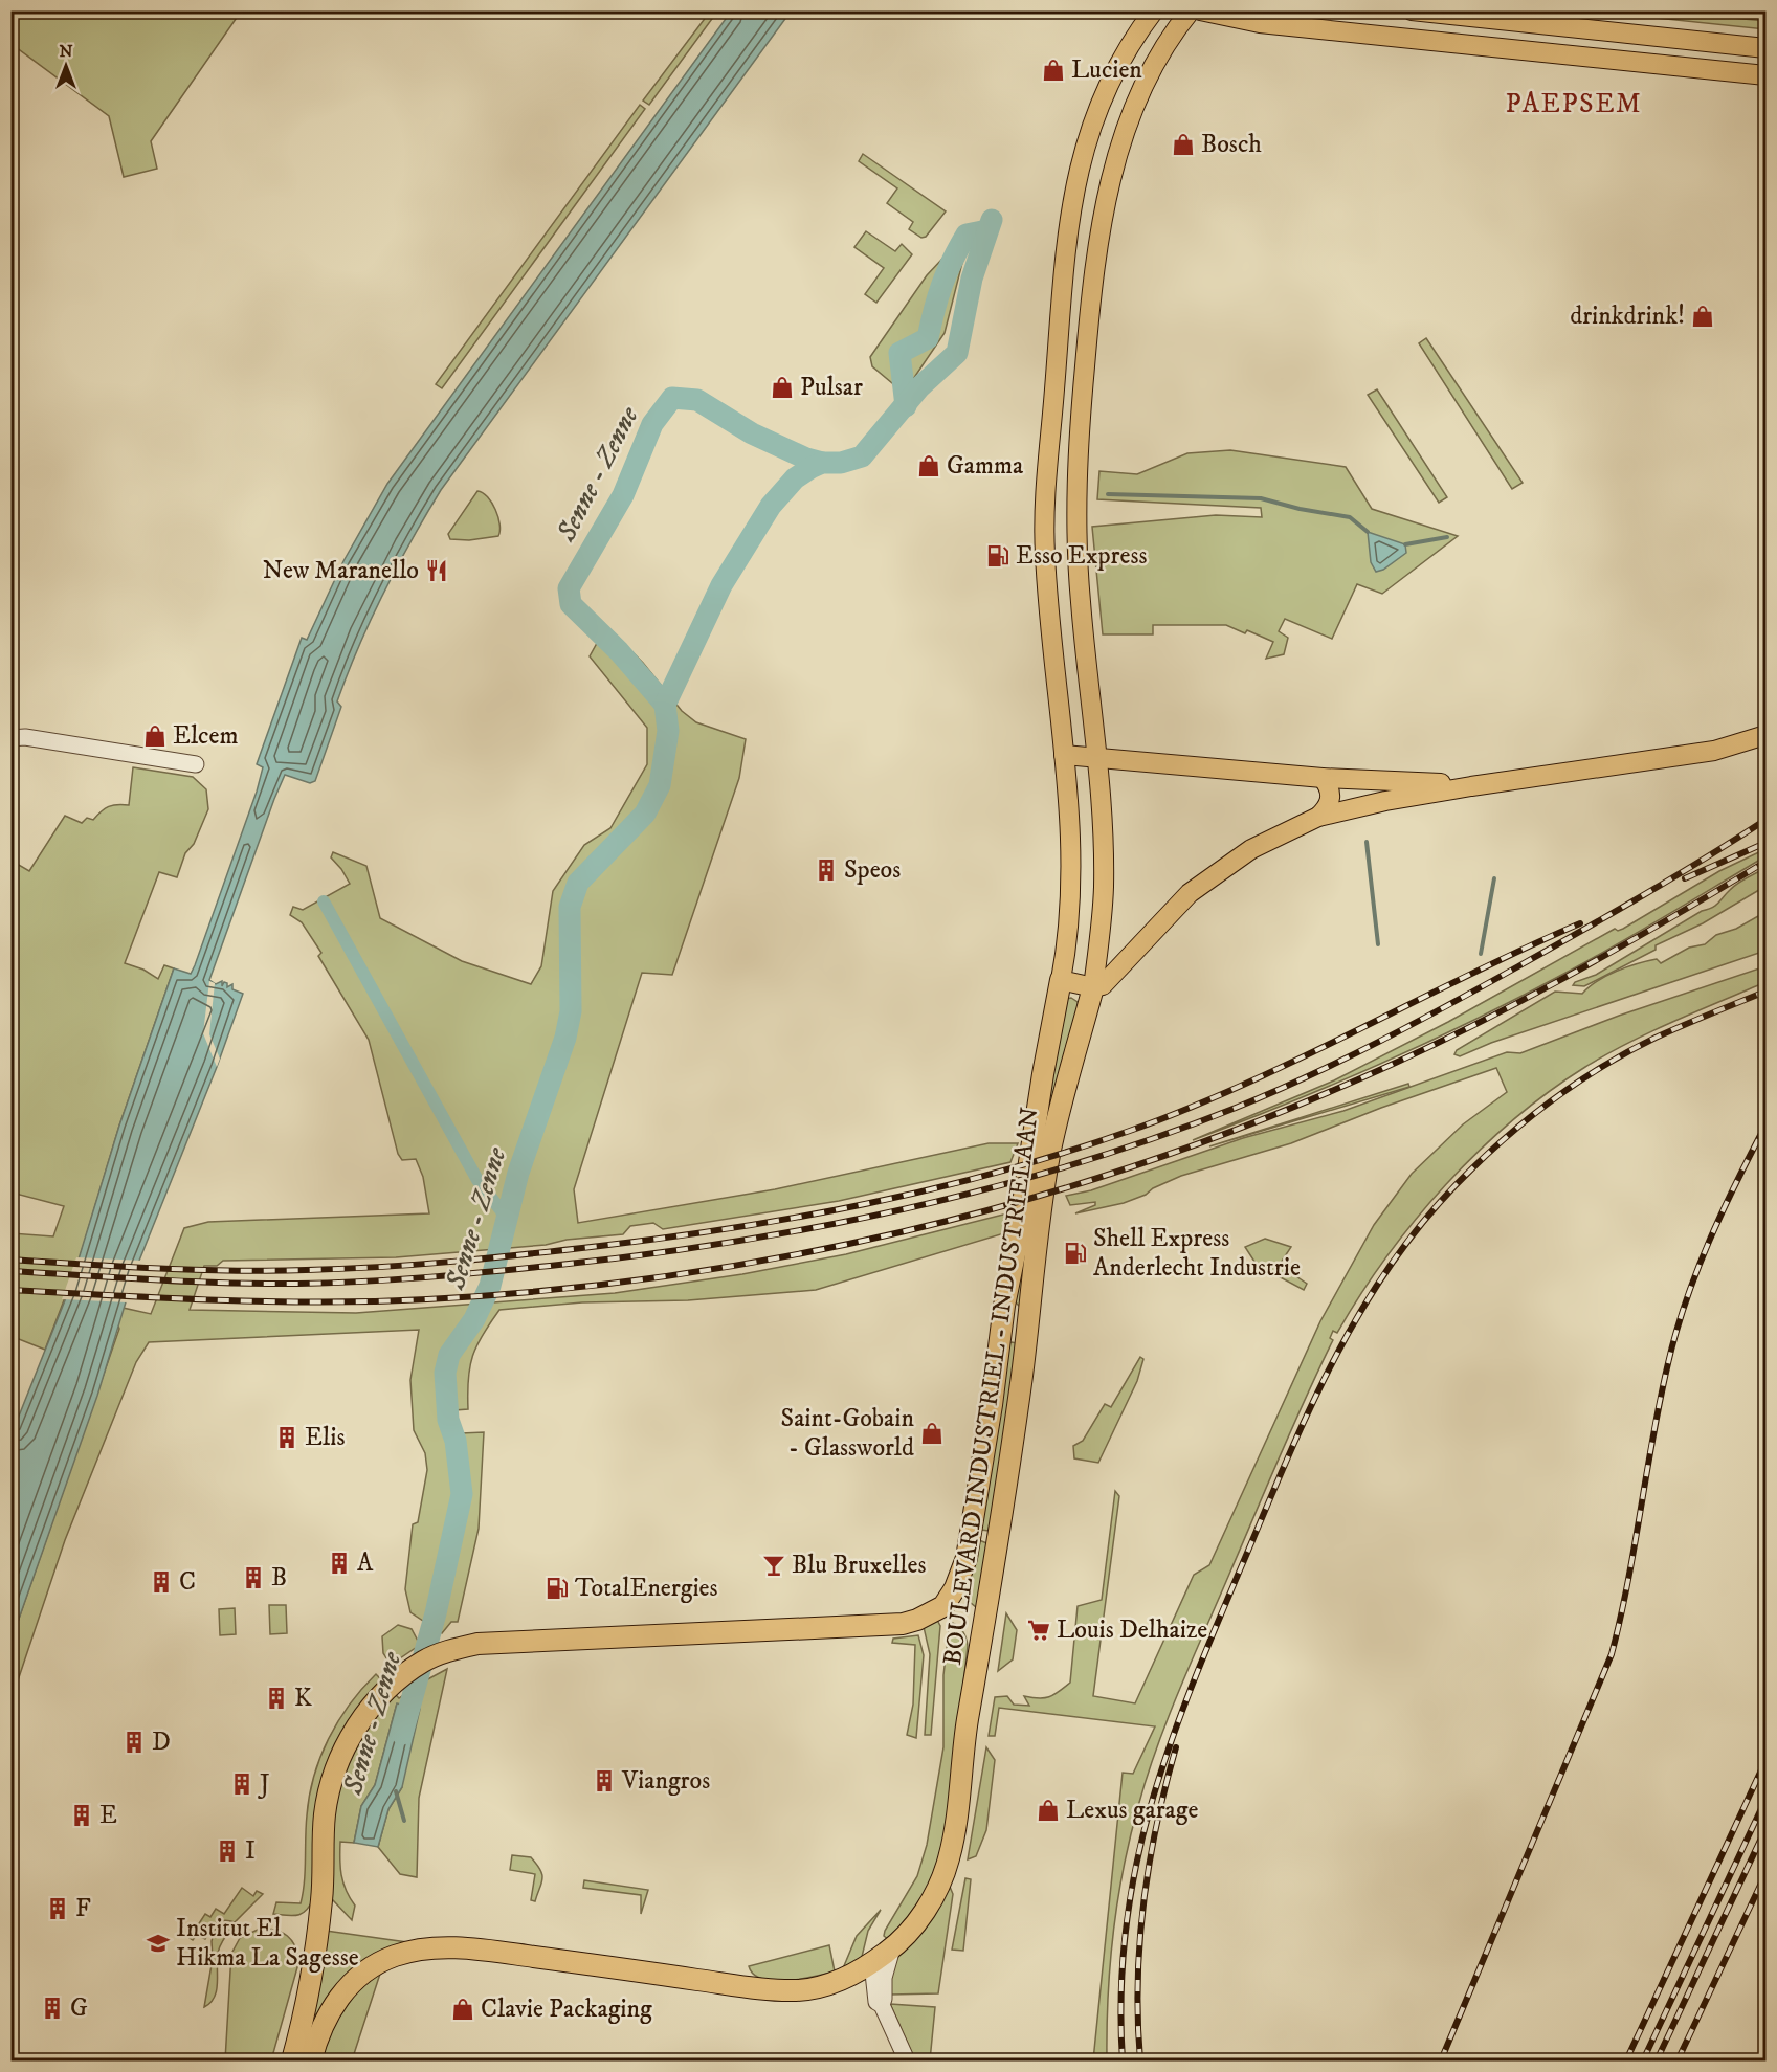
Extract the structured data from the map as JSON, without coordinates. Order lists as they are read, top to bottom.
{
  "streets": {
    "highway": ["BOULEVARD INDUSTRIEL - INDUSTRIELAAN"]
  },
  "districts": ["PAEPSEM"],
  "water": ["Senne - Zenne"],
  "places": {
    "shop": [
      "Lucien",
      "Bosch",
      "drinkdrink!",
      "Pulsar",
      "Gamma",
      "Elcem",
      "Saint-Gobain - Glassworld",
      "Lexus garage",
      "Clavie Packaging"
    ],
    "fuel station": ["Esso Express", "Shell Express Anderlecht Industrie", "TotalEnergies"],
    "restaurant": ["New Maranello"],
    "building": [
      "Speos",
      "Elis",
      "A",
      "B",
      "C",
      "K",
      "D",
      "Viangros",
      "J",
      "E",
      "I",
      "F",
      "G"
    ],
    "bar": ["Blu Bruxelles"],
    "supermarket": ["Louis Delhaize"],
    "school or university": ["Institut El Hikma La Sagesse"]
  },
  "north": "top"
}
